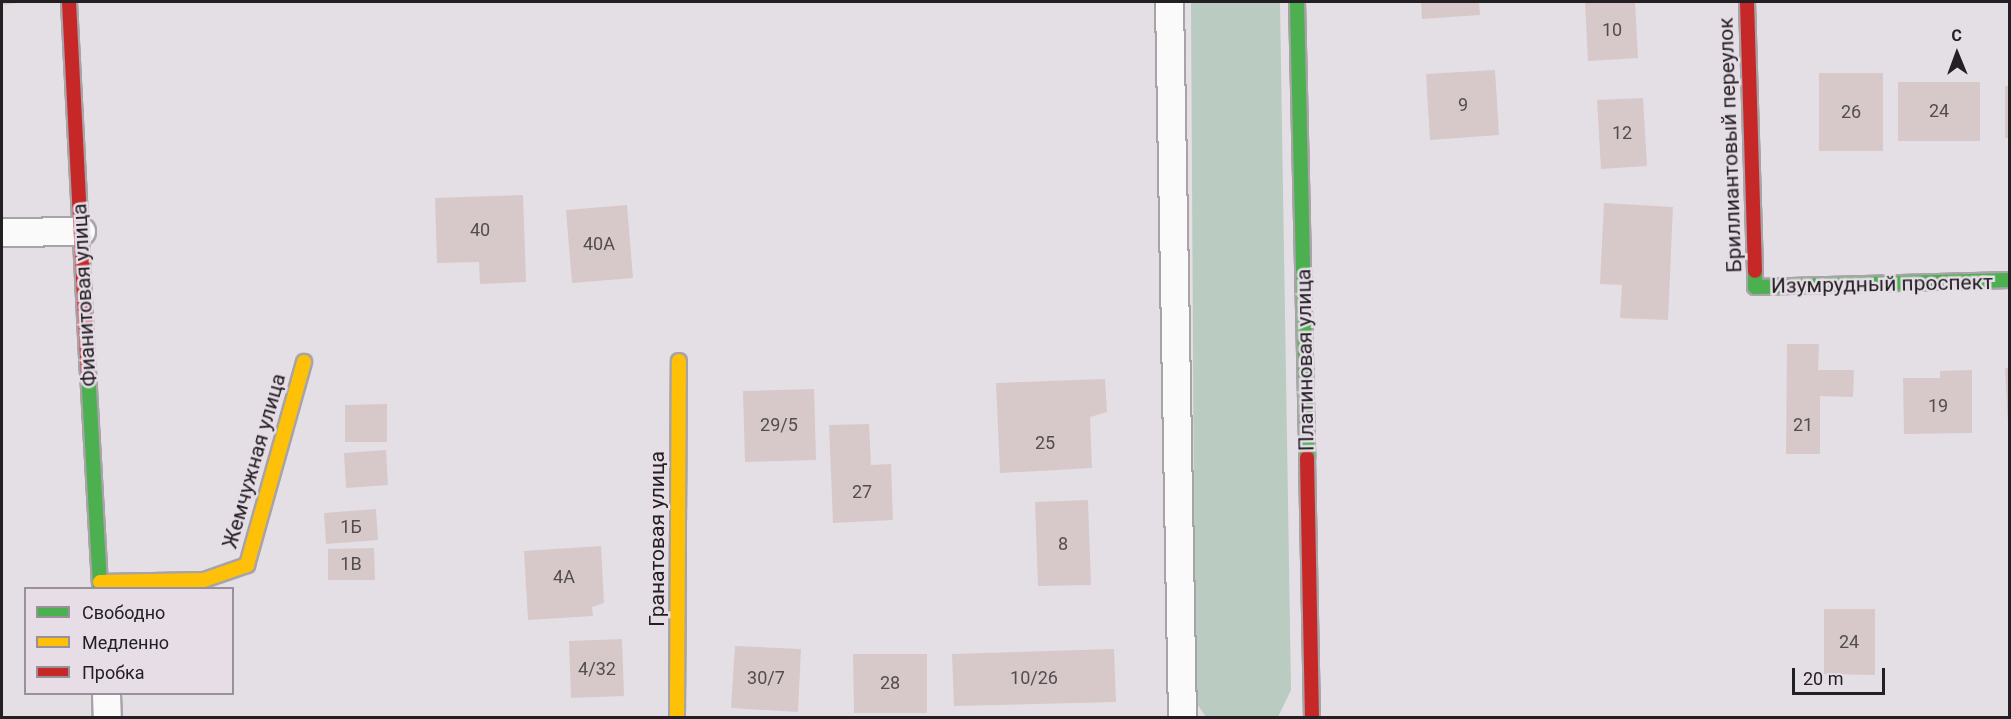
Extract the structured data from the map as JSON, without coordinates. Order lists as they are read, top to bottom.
{
  "streets": {
    "street": [
      "Бриллиантовый переулок",
      "Изумрудный проспект",
      "Фианитовая улица",
      "Платиновая улица",
      "Жемчужная улица",
      "Гранатовая улица"
    ]
  },
  "crossings": [
    ["Бриллиантовый переулок", "Изумрудный проспект"],
    ["Фианитовая улица", "Жемчужная улица"]
  ],
  "house_numbers": [
    "10",
    "9",
    "24",
    "26",
    "12",
    "40",
    "40А",
    "19",
    "29/5",
    "21",
    "25",
    "27",
    "1Б",
    "8",
    "1В",
    "4А",
    "24",
    "4/32",
    "30/7",
    "10/26",
    "28"
  ],
  "legend": ["Свободно", "Медленно", "Пробка"],
  "scale_bar": "20 m",
  "north": "top"
}
